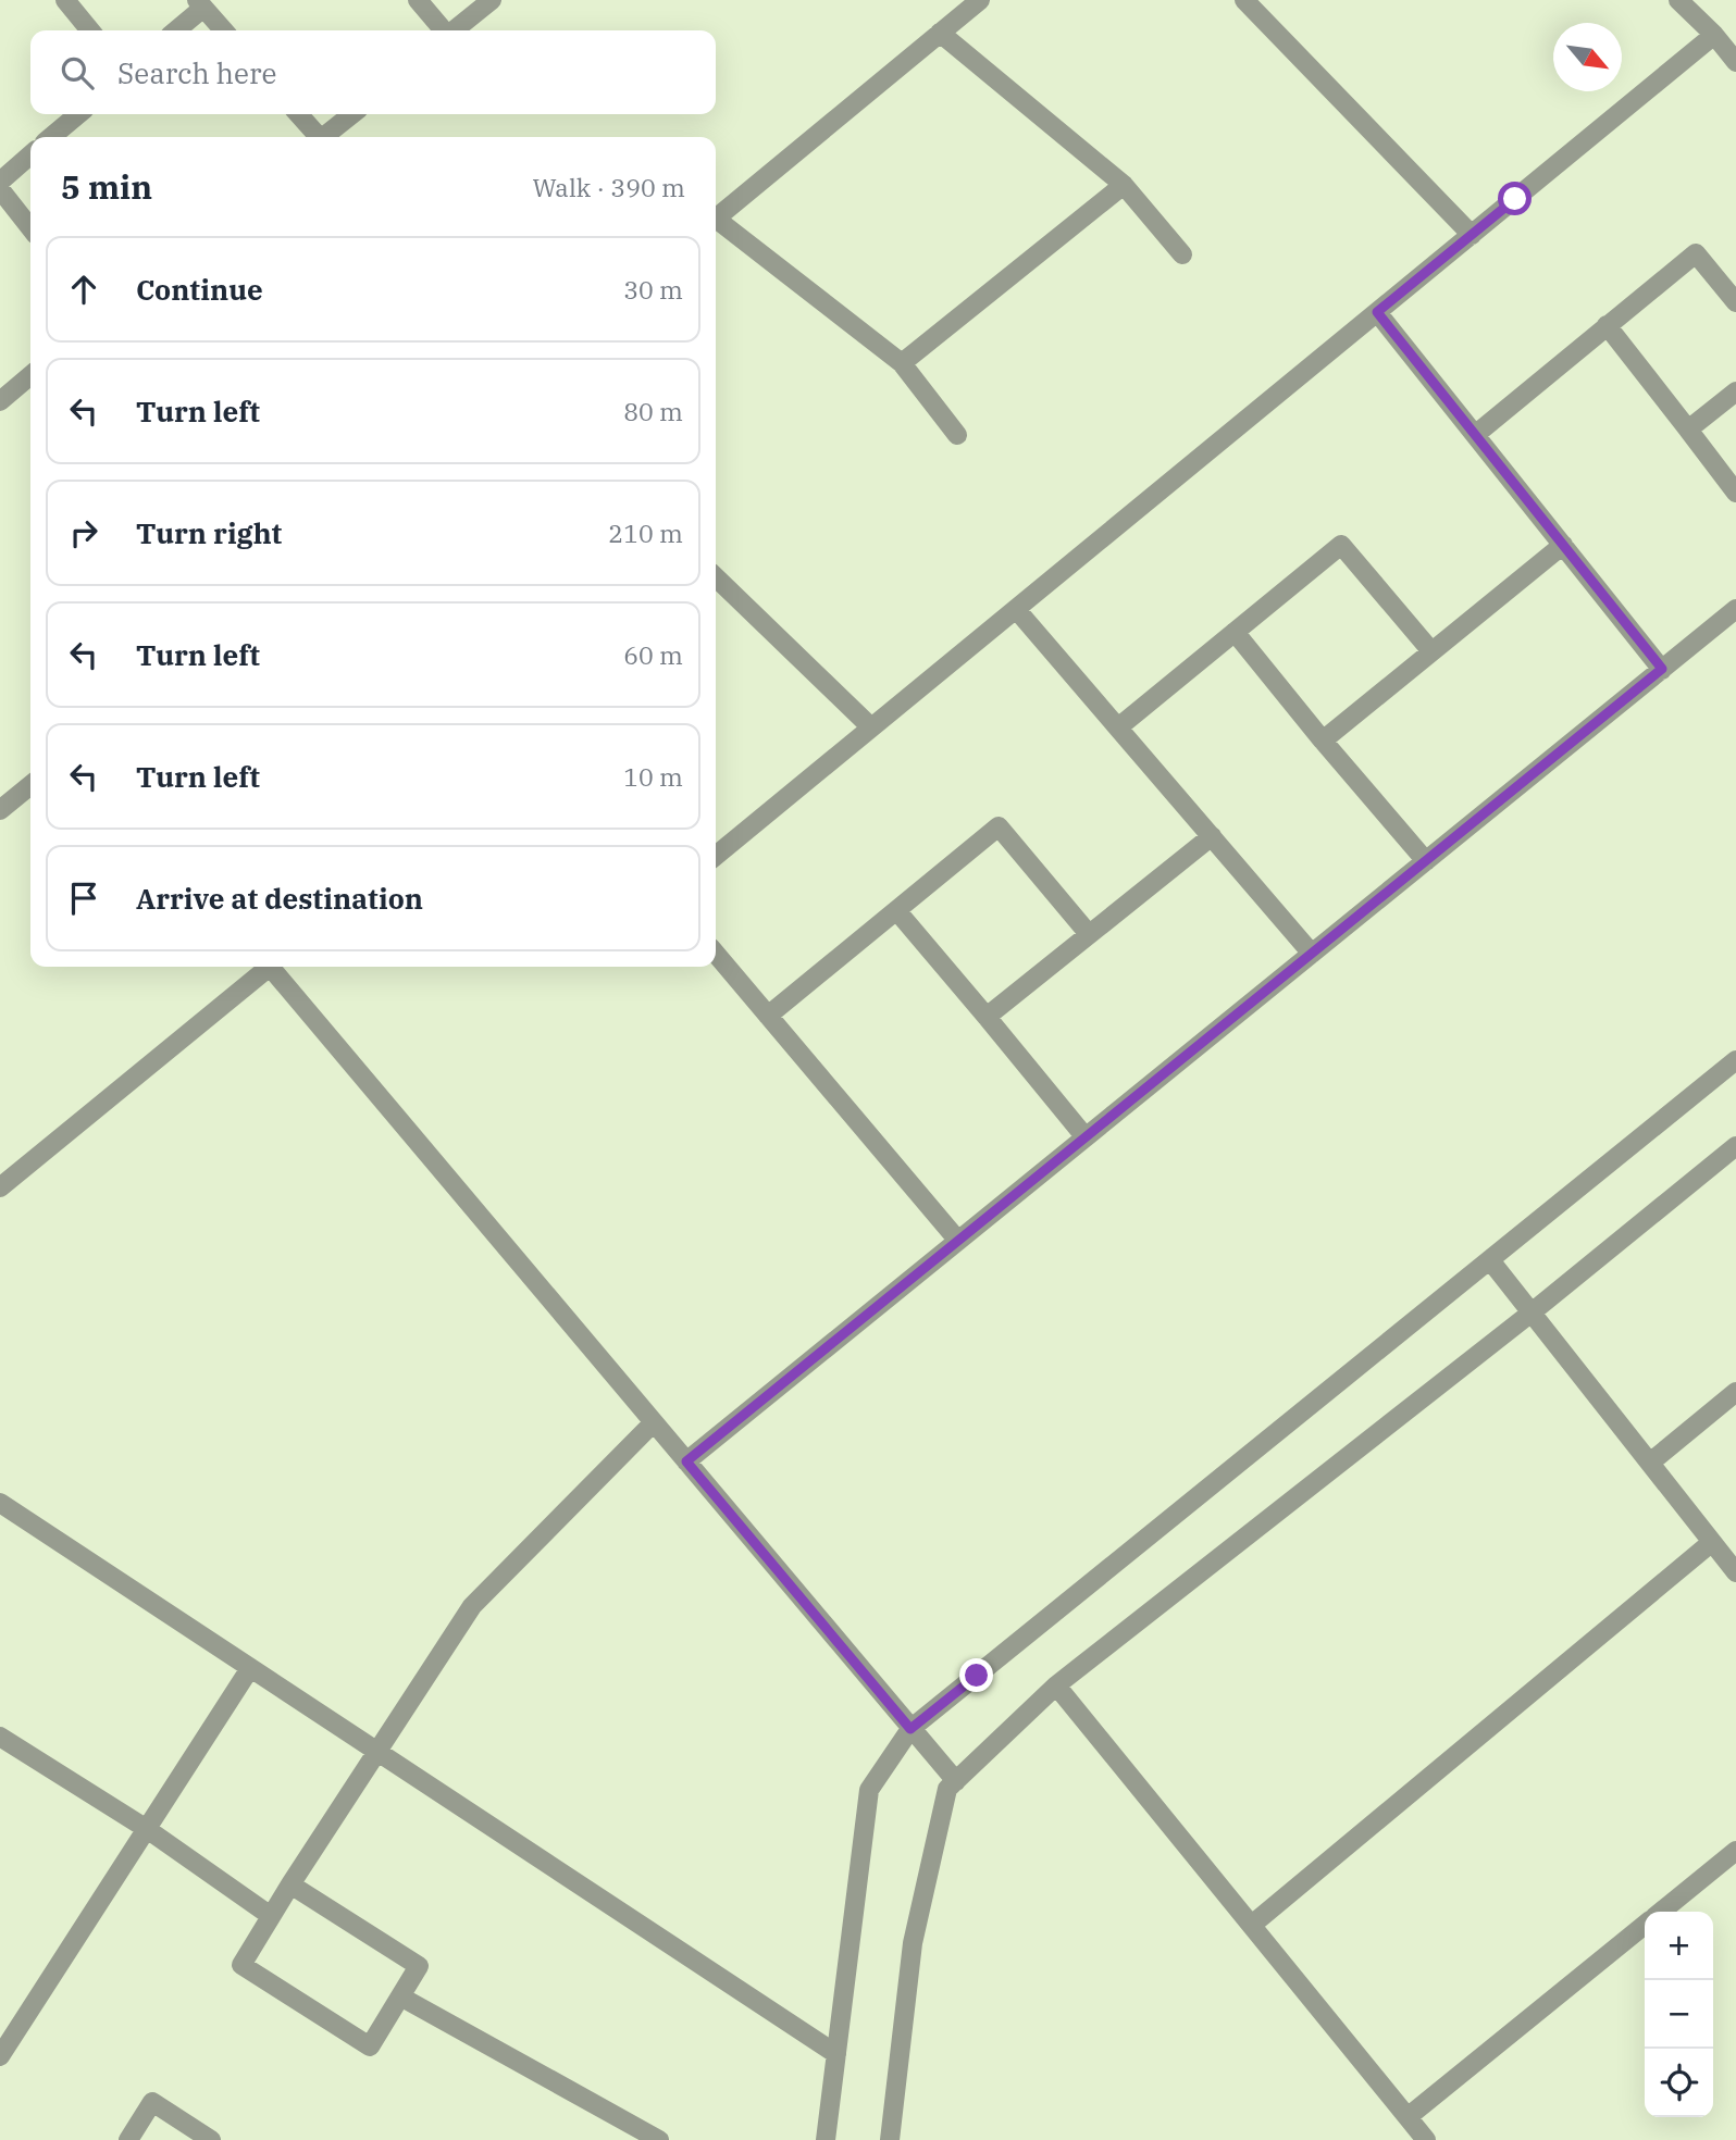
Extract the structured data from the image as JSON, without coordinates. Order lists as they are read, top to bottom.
{
  "north": "bottom right",
  "page": {
    "search": "Search here",
    "heading": ["5 min", "Walk · 390 m"],
    "list": [
      ["Continue", "30 m"],
      ["Turn left", "80 m"],
      ["Turn right", "210 m"],
      ["Turn left", "60 m"],
      ["Turn left", "10 m"],
      "Arrive at destination"
    ],
    "map_buttons": ["+", "−"]
  }
}
